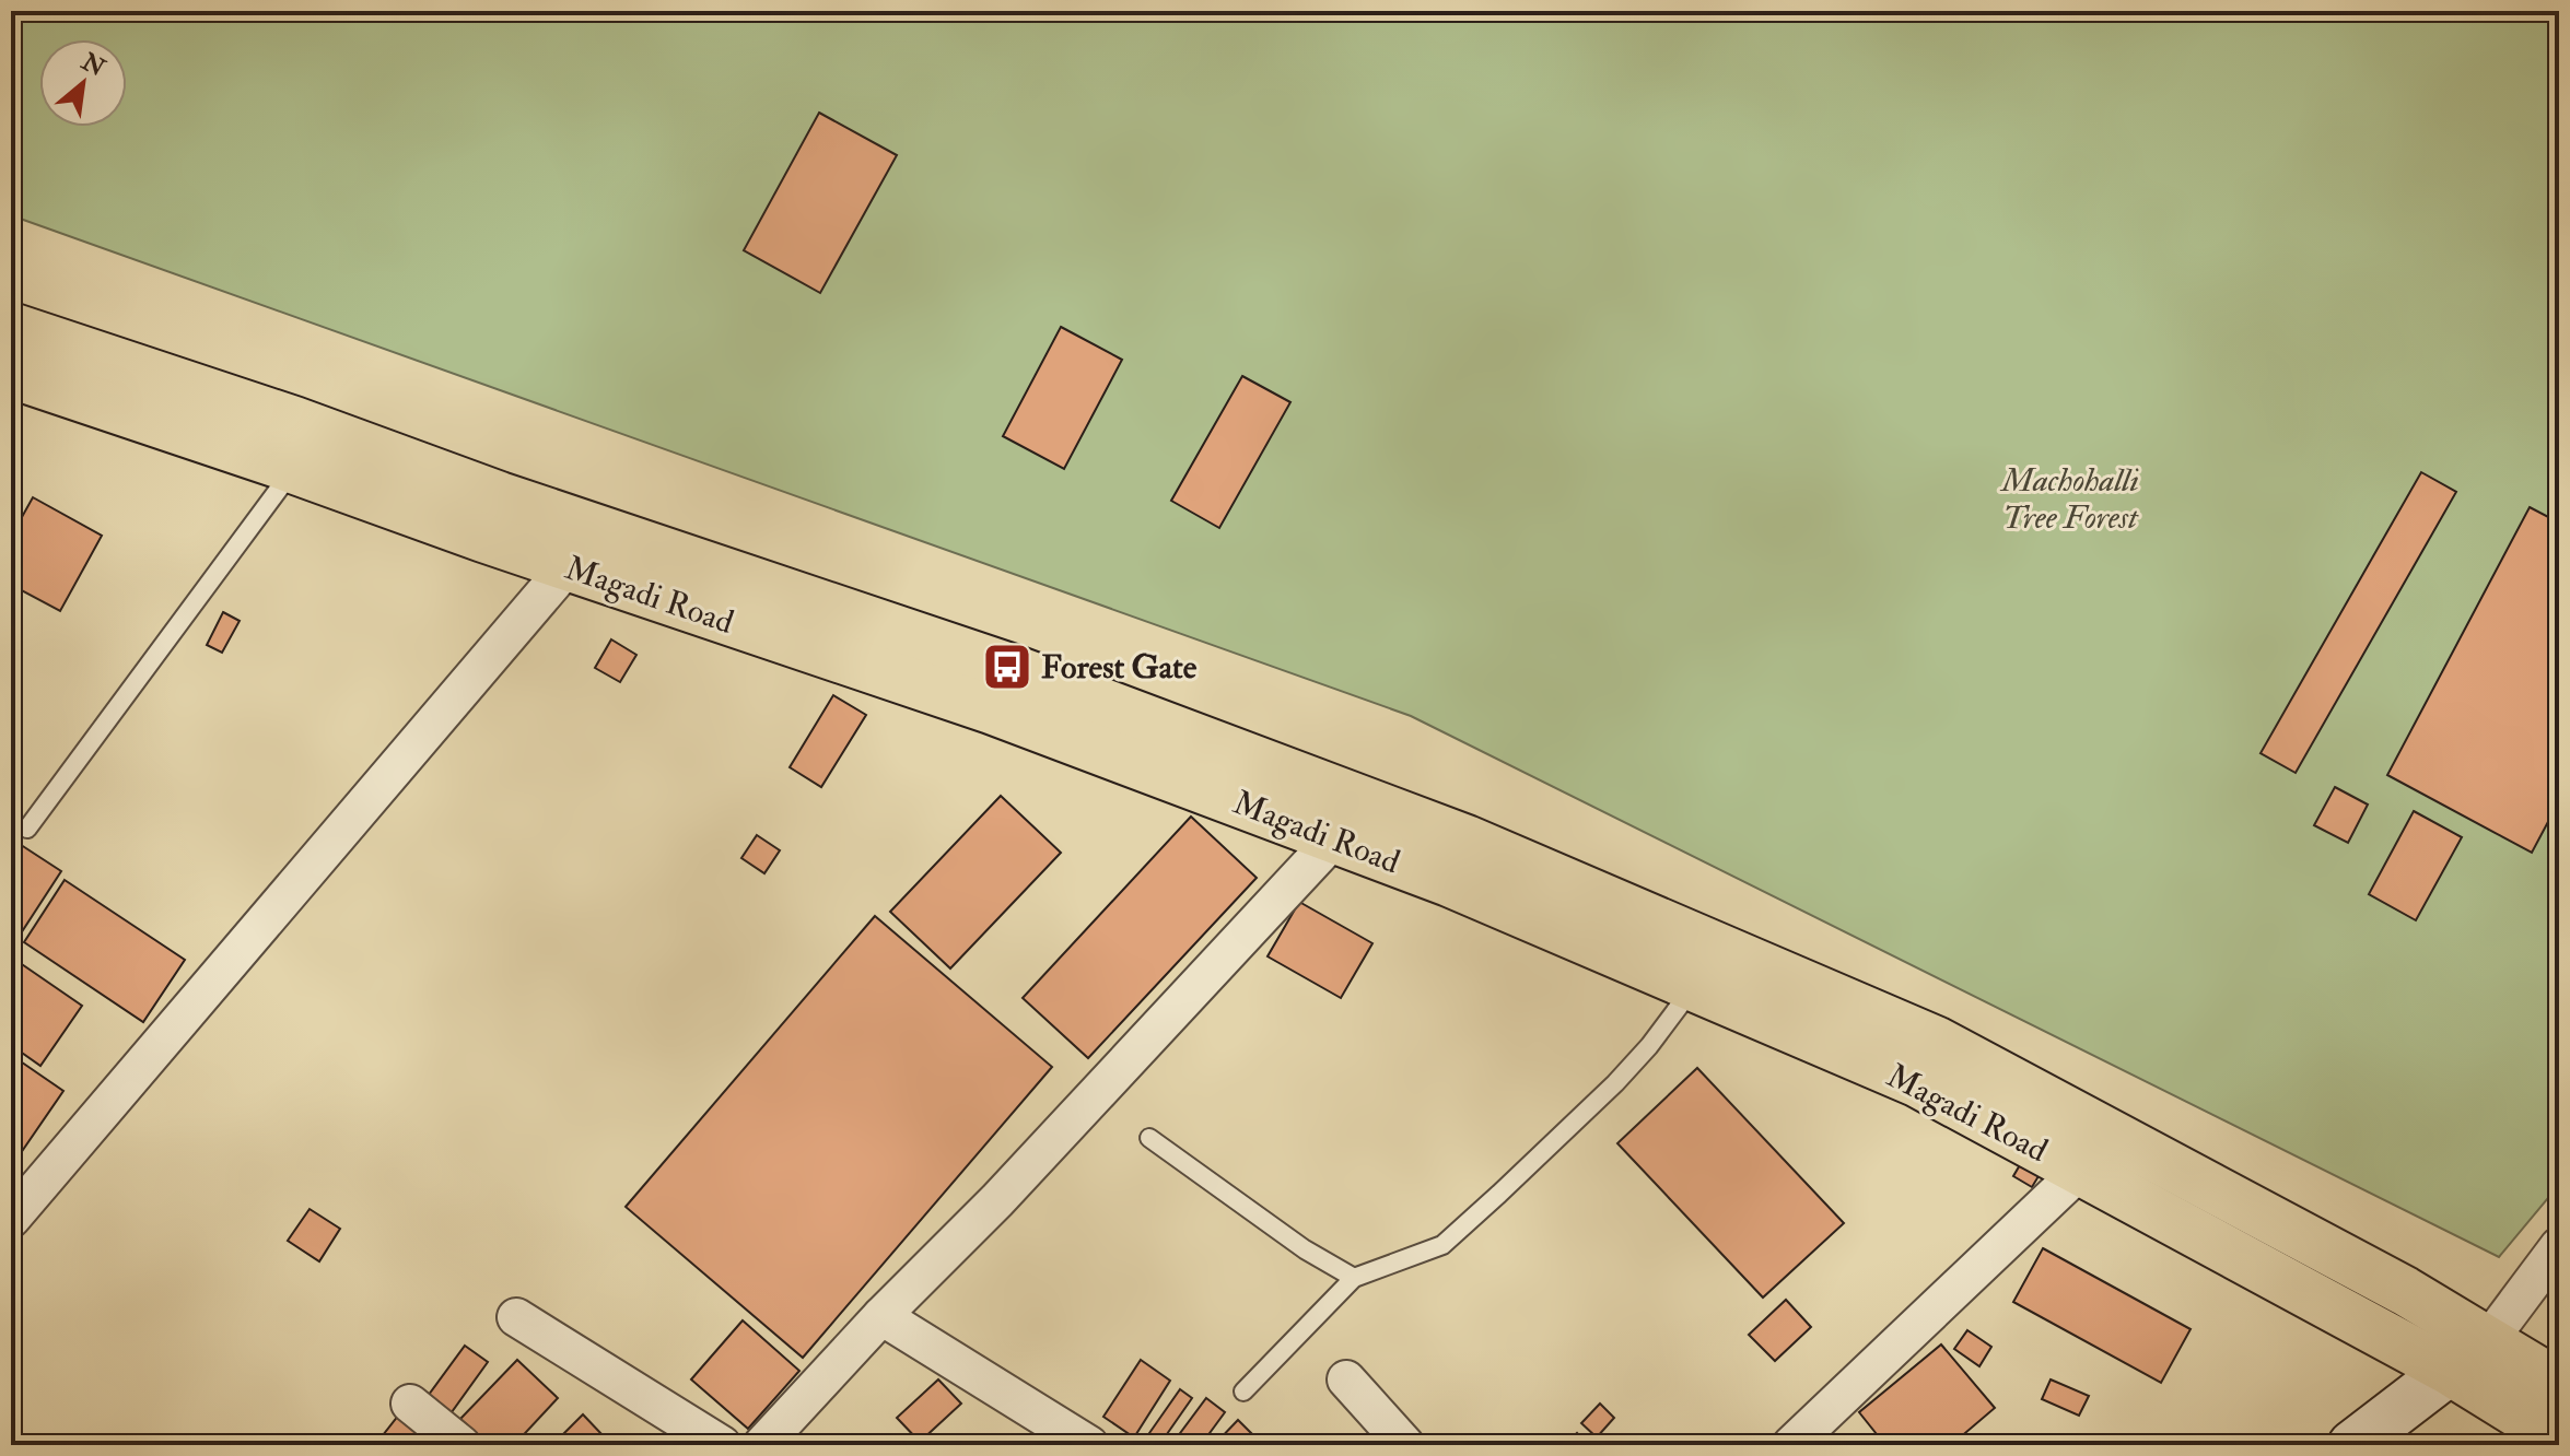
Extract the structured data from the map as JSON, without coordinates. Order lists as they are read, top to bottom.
{
  "streets": {
    "main road": ["Magadi Road"]
  },
  "parks": ["Machohalli Tree Forest"],
  "places": {
    "bus stop": ["Forest Gate"]
  },
  "north": "top right"
}
